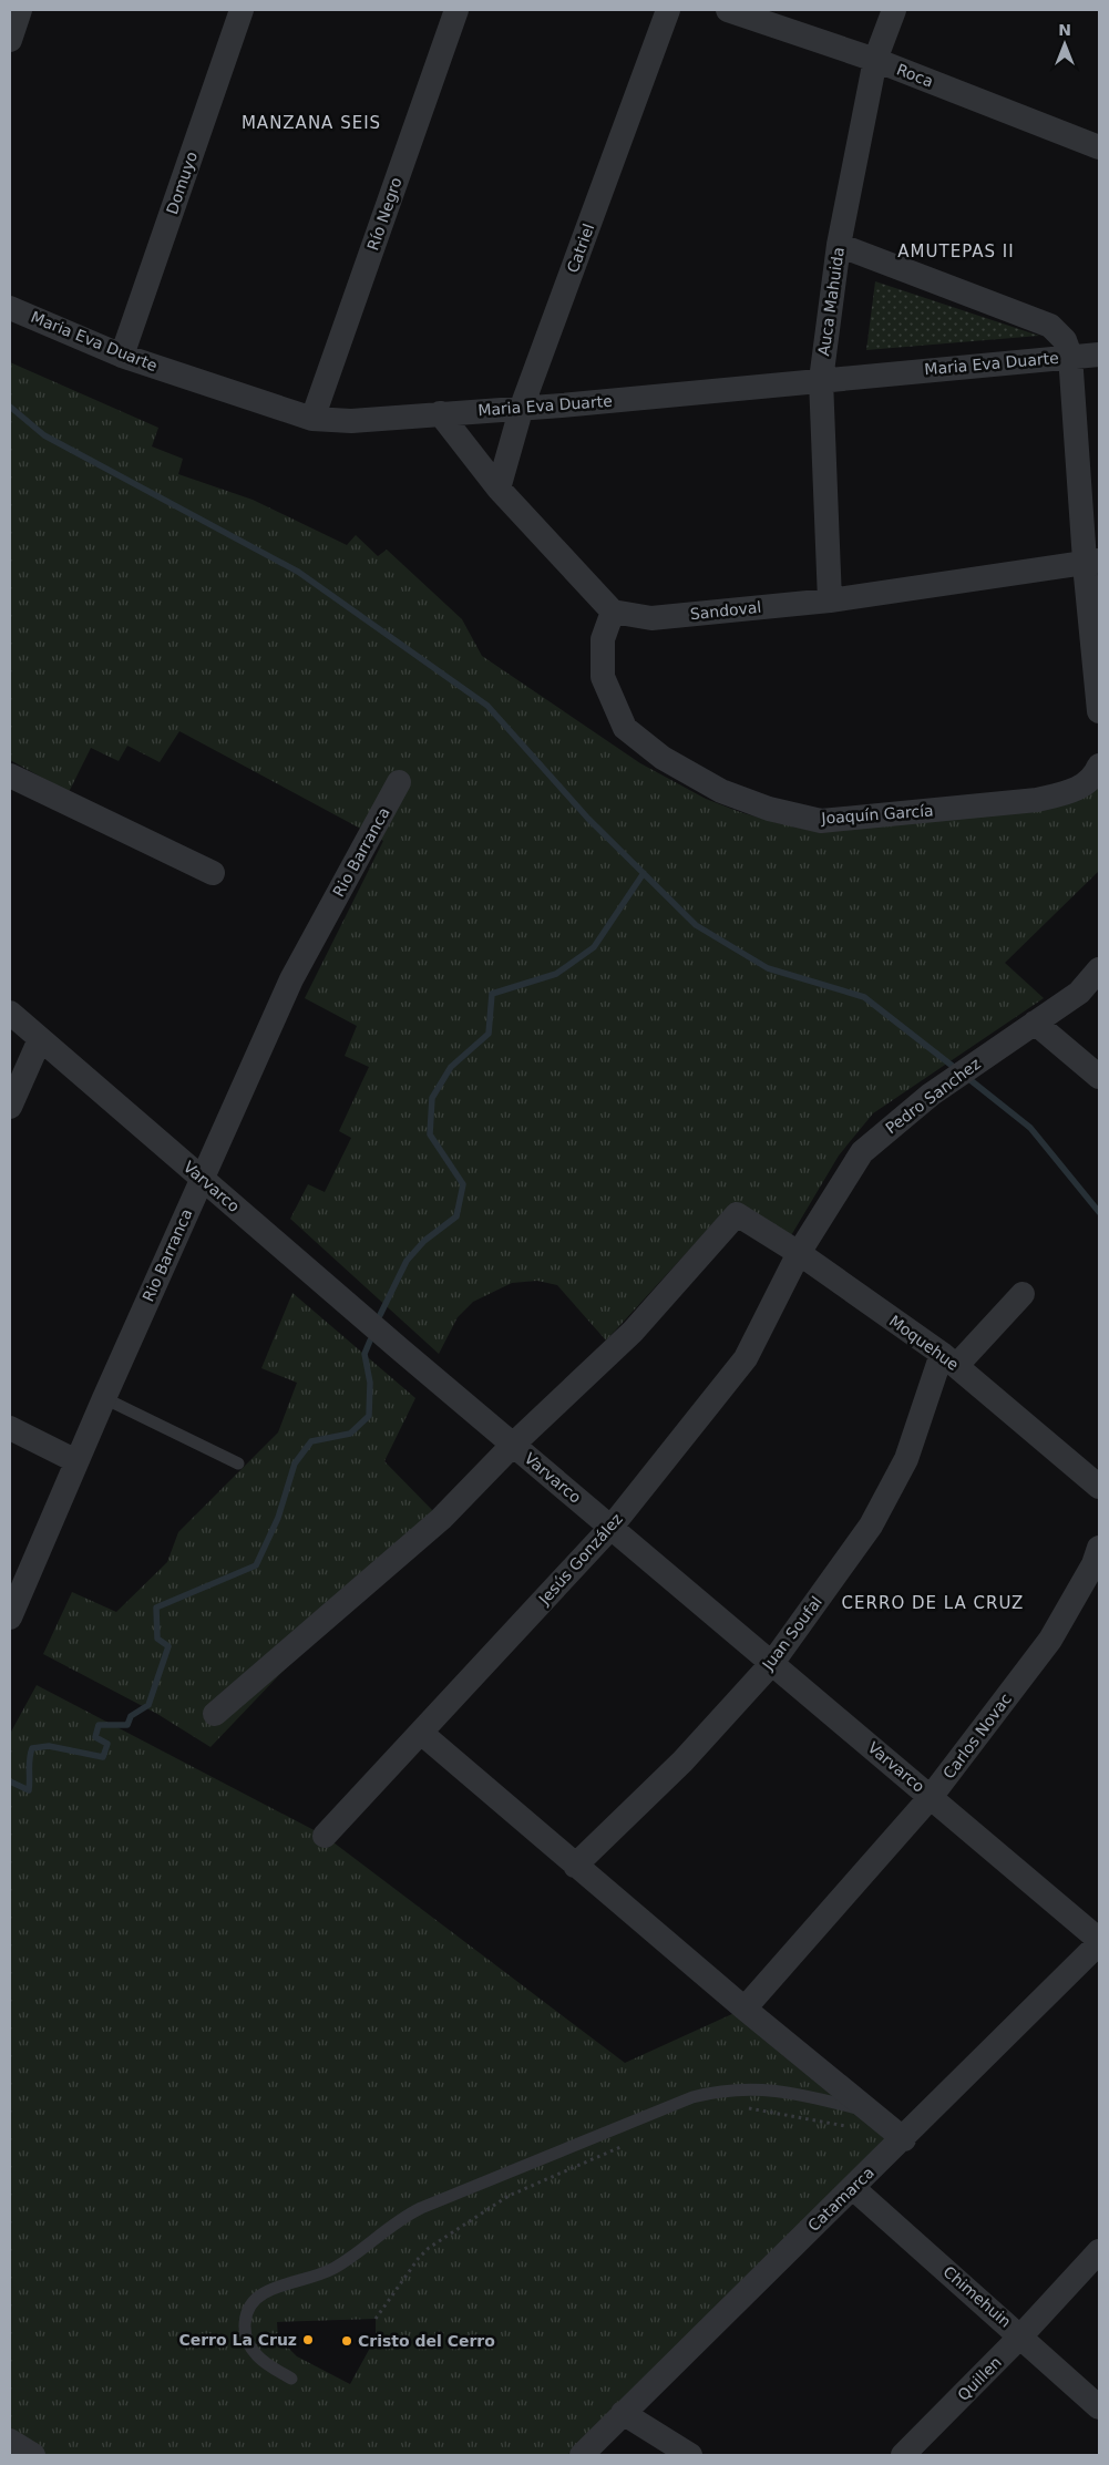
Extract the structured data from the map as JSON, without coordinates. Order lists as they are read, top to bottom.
{
  "streets": {
    "street": [
      "Roca",
      "Domuyo",
      "Río Negro",
      "Catriel",
      "Auca Mahuida",
      "Maria Eva Duarte",
      "Sandoval",
      "Joaquín García",
      "Rio Barranca",
      "Pedro Sanchez",
      "Varvarco",
      "Moquehue",
      "Jesús González",
      "Juan Soufal",
      "Carlos Novac",
      "Catamarca",
      "Chimehuin",
      "Quillen"
    ]
  },
  "crossings": [
    ["Roca", "Auca Mahuida"],
    ["Domuyo", "Maria Eva Duarte"],
    ["Río Negro", "Maria Eva Duarte"],
    ["Catriel", "Maria Eva Duarte"],
    ["Auca Mahuida", "Maria Eva Duarte"],
    ["Auca Mahuida", "Sandoval"],
    ["Sandoval", "Joaquín García"],
    ["Rio Barranca", "Varvarco"],
    ["Pedro Sanchez", "Moquehue"],
    ["Pedro Sanchez", "Jesús González"],
    ["Varvarco", "Moquehue"],
    ["Varvarco", "Jesús González"],
    ["Varvarco", "Juan Soufal"],
    ["Varvarco", "Carlos Novac"],
    ["Varvarco", "Catamarca"],
    ["Moquehue", "Jesús González"],
    ["Moquehue", "Juan Soufal"],
    ["Catamarca", "Chimehuin"],
    ["Chimehuin", "Quillen"]
  ],
  "districts": ["MANZANA SEIS", "AMUTEPAS II", "CERRO DE LA CRUZ"],
  "places": ["Cerro La Cruz", "Cristo del Cerro"],
  "north": "top"
}
